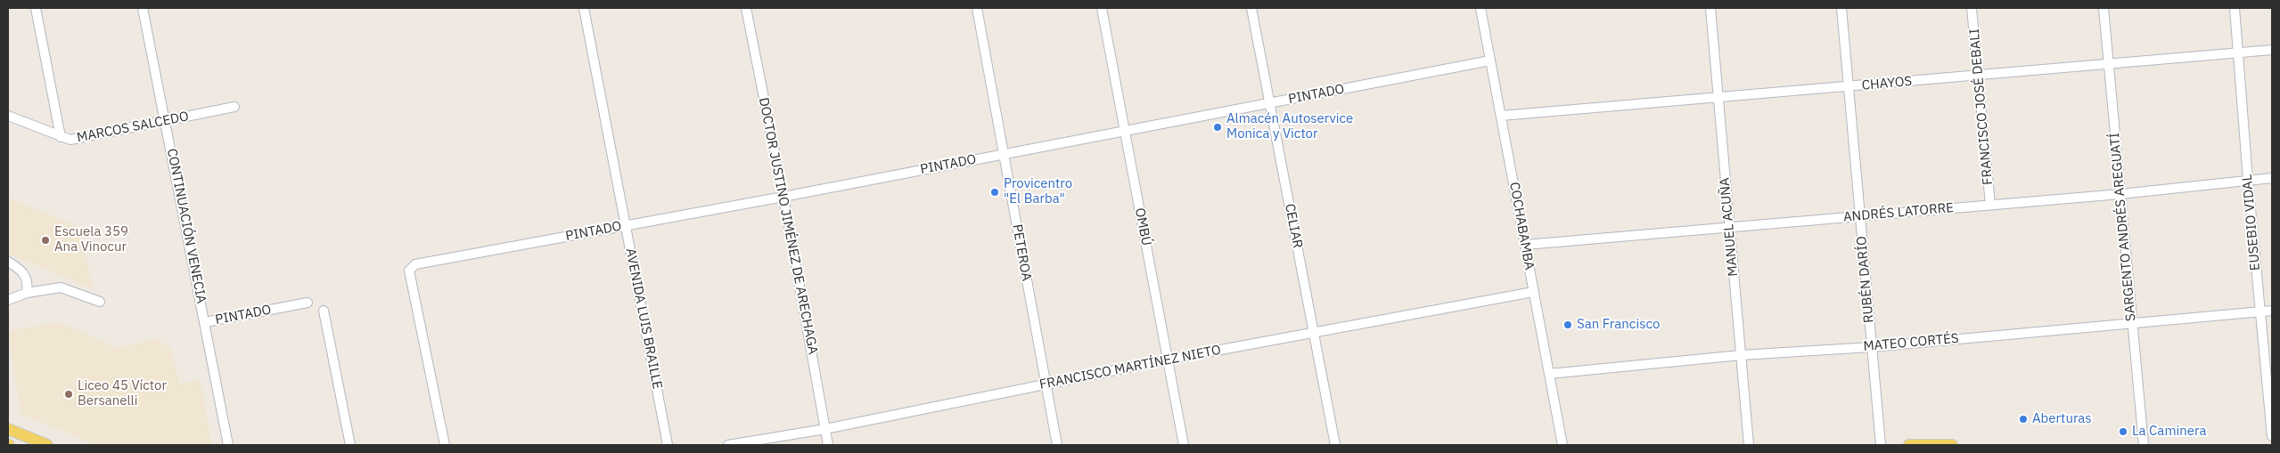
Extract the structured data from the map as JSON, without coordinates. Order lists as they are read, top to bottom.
{
  "streets": {
    "street": [
      "CHAYOS",
      "PINTADO",
      "FRANCISCO JOSÉ DEBALI",
      "MARCOS SALCEDO",
      "ANDRÉS LATORRE",
      "EUSEBIO VIDAL",
      "CONTINUACIÓN VENECIA",
      "DOCTOR JUSTINO JIMÉNEZ DE ARECHAGA",
      "CELIAR",
      "COCHABAMBA",
      "OMBÚ",
      "MANUEL ACUÑA",
      "SARGENTO ANDRÉS AREGUATÍ",
      "PETEROA",
      "RUBÉN DARÍO",
      "AVENIDA LUIS BRAILLE",
      "MATEO CORTÉS",
      "FRANCISCO MARTÍNEZ NIETO"
    ]
  },
  "crossings": [
    ["CHAYOS", "FRANCISCO JOSÉ DEBALI"],
    ["CHAYOS", "EUSEBIO VIDAL"],
    ["CHAYOS", "COCHABAMBA"],
    ["CHAYOS", "MANUEL ACUÑA"],
    ["CHAYOS", "SARGENTO ANDRÉS AREGUATÍ"],
    ["CHAYOS", "RUBÉN DARÍO"],
    ["PINTADO", "CONTINUACIÓN VENECIA"],
    ["PINTADO", "DOCTOR JUSTINO JIMÉNEZ DE ARECHAGA"],
    ["PINTADO", "CELIAR"],
    ["PINTADO", "COCHABAMBA"],
    ["PINTADO", "OMBÚ"],
    ["PINTADO", "PETEROA"],
    ["PINTADO", "AVENIDA LUIS BRAILLE"],
    ["FRANCISCO JOSÉ DEBALI", "ANDRÉS LATORRE"],
    ["MARCOS SALCEDO", "CONTINUACIÓN VENECIA"],
    ["ANDRÉS LATORRE", "EUSEBIO VIDAL"],
    ["ANDRÉS LATORRE", "COCHABAMBA"],
    ["ANDRÉS LATORRE", "MANUEL ACUÑA"],
    ["ANDRÉS LATORRE", "SARGENTO ANDRÉS AREGUATÍ"],
    ["ANDRÉS LATORRE", "RUBÉN DARÍO"],
    ["EUSEBIO VIDAL", "MATEO CORTÉS"],
    ["DOCTOR JUSTINO JIMÉNEZ DE ARECHAGA", "FRANCISCO MARTÍNEZ NIETO"],
    ["CELIAR", "FRANCISCO MARTÍNEZ NIETO"],
    ["COCHABAMBA", "MATEO CORTÉS"],
    ["COCHABAMBA", "FRANCISCO MARTÍNEZ NIETO"],
    ["OMBÚ", "FRANCISCO MARTÍNEZ NIETO"],
    ["MANUEL ACUÑA", "MATEO CORTÉS"],
    ["SARGENTO ANDRÉS AREGUATÍ", "MATEO CORTÉS"],
    ["PETEROA", "FRANCISCO MARTÍNEZ NIETO"],
    ["RUBÉN DARÍO", "MATEO CORTÉS"]
  ],
  "places": [
    "Almacén Autoservice Monica y Victor",
    "Provicentro \"El Barba\"",
    "Escuela 359 Ana Vinocur",
    "San Francisco",
    "Liceo 45 Víctor Bersanelli",
    "Aberturas",
    "La Caminera"
  ]
}
